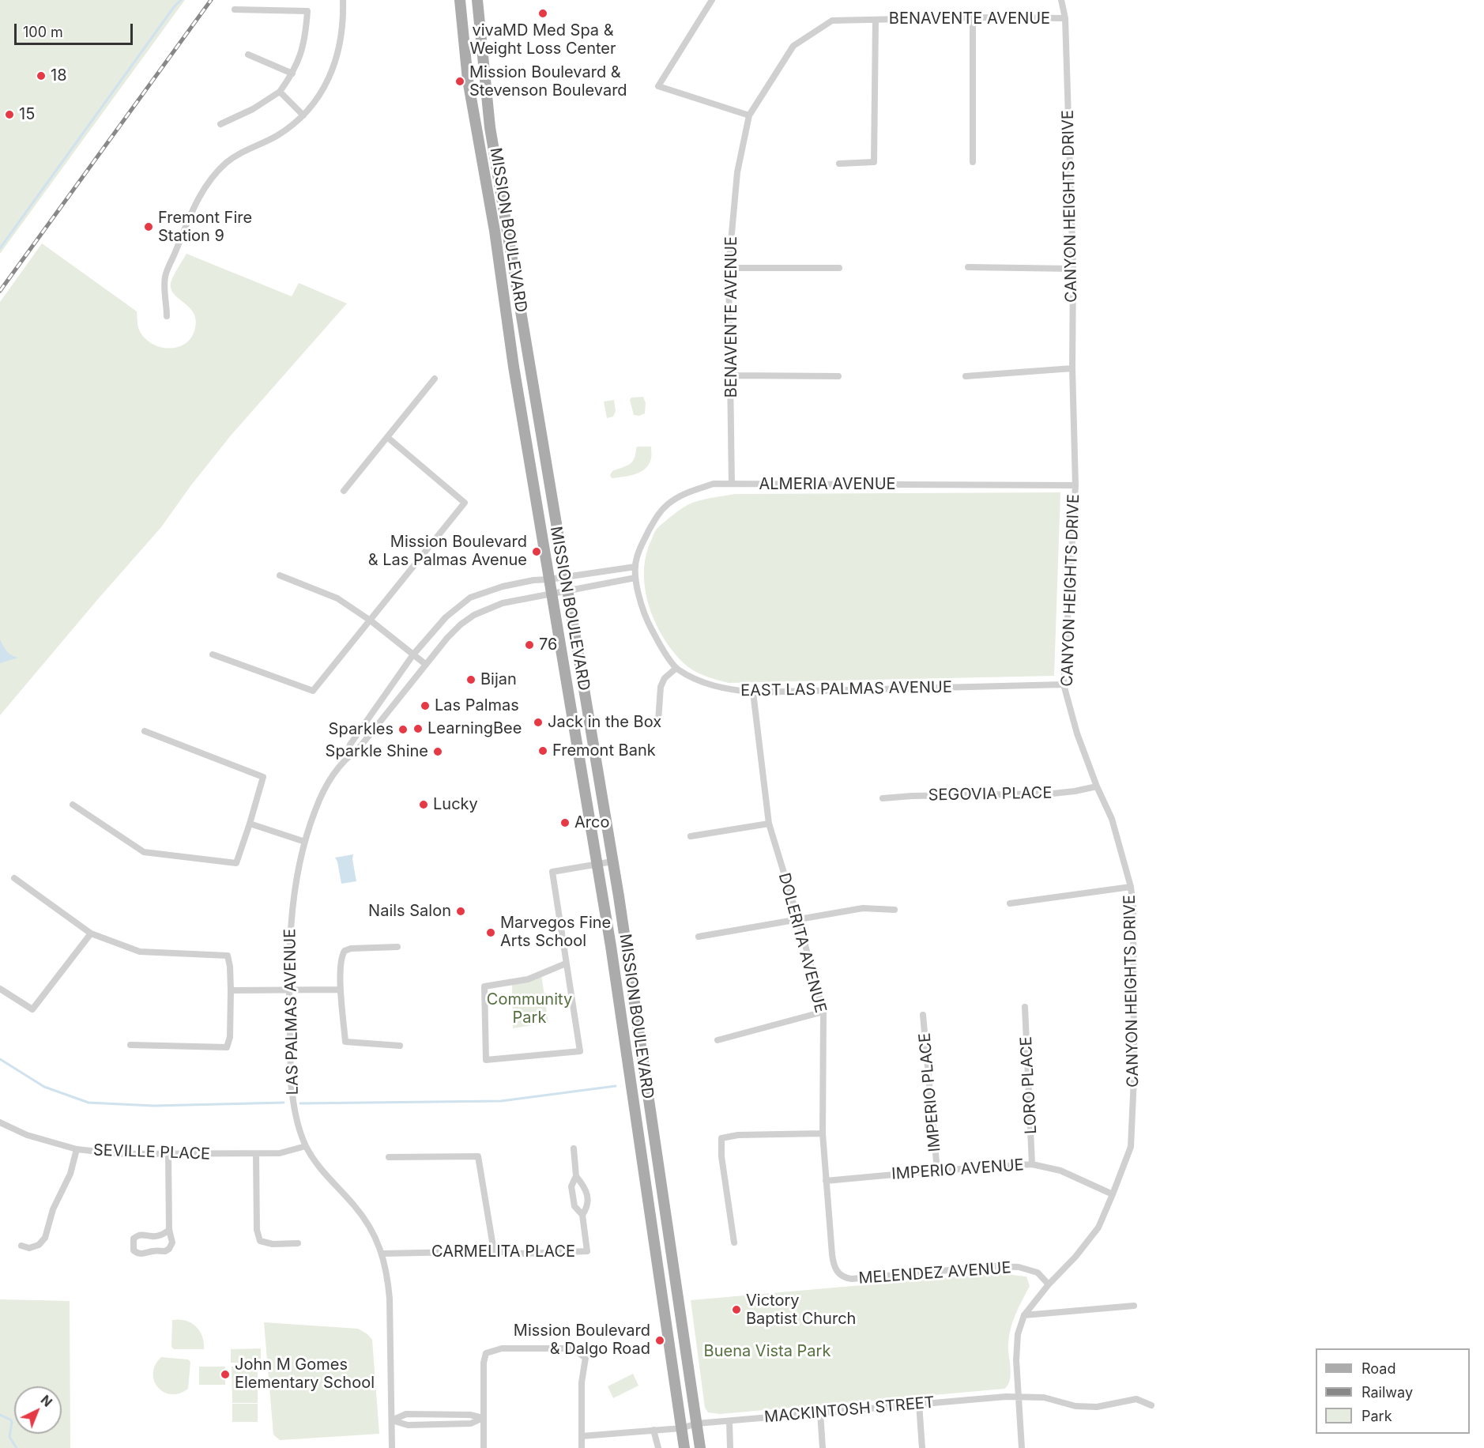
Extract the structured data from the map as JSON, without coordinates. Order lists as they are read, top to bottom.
{
  "streets": {
    "main road": ["MISSION BOULEVARD"],
    "street": [
      "BENAVENTE AVENUE",
      "CANYON HEIGHTS DRIVE",
      "ALMERIA AVENUE",
      "EAST LAS PALMAS AVENUE",
      "SEGOVIA PLACE",
      "DOLERITA AVENUE",
      "LAS PALMAS AVENUE",
      "LORO PLACE",
      "IMPERIO PLACE",
      "SEVILLE PLACE",
      "IMPERIO AVENUE",
      "CARMELITA PLACE",
      "MELENDEZ AVENUE",
      "MACKINTOSH STREET"
    ]
  },
  "crossings": [
    ["BENAVENTE AVENUE", "CANYON HEIGHTS DRIVE"],
    ["BENAVENTE AVENUE", "ALMERIA AVENUE"],
    ["CANYON HEIGHTS DRIVE", "ALMERIA AVENUE"],
    ["CANYON HEIGHTS DRIVE", "EAST LAS PALMAS AVENUE"],
    ["CANYON HEIGHTS DRIVE", "SEGOVIA PLACE"],
    ["CANYON HEIGHTS DRIVE", "IMPERIO AVENUE"],
    ["CANYON HEIGHTS DRIVE", "MELENDEZ AVENUE"],
    ["CANYON HEIGHTS DRIVE", "MACKINTOSH STREET"],
    ["MISSION BOULEVARD", "LAS PALMAS AVENUE"],
    ["MISSION BOULEVARD", "MACKINTOSH STREET"],
    ["ALMERIA AVENUE", "EAST LAS PALMAS AVENUE"],
    ["EAST LAS PALMAS AVENUE", "DOLERITA AVENUE"],
    ["DOLERITA AVENUE", "IMPERIO AVENUE"],
    ["DOLERITA AVENUE", "MELENDEZ AVENUE"],
    ["LAS PALMAS AVENUE", "SEVILLE PLACE"],
    ["LAS PALMAS AVENUE", "CARMELITA PLACE"],
    ["LORO PLACE", "IMPERIO AVENUE"],
    ["IMPERIO PLACE", "IMPERIO AVENUE"]
  ],
  "parks": ["Community Park", "Buena Vista Park"],
  "places": [
    "vivaMD Med Spa & Weight Loss Center",
    "18",
    "Mission Boulevard & Stevenson Boulevard",
    "15",
    "Fremont Fire Station 9",
    "Mission Boulevard & Las Palmas Avenue",
    "76",
    "Bijan",
    "Las Palmas",
    "Jack in the Box",
    "LearningBee",
    "Sparkles",
    "Fremont Bank",
    "Sparkle Shine",
    "Lucky",
    "Arco",
    "Nails Salon",
    "Marvegos Fine Arts School",
    "Victory Baptist Church",
    "Mission Boulevard & Dalgo Road",
    "John M Gomes Elementary School"
  ],
  "legend": ["Road", "Railway", "Park"],
  "scale_bar": "100 m",
  "north": "top right"
}
